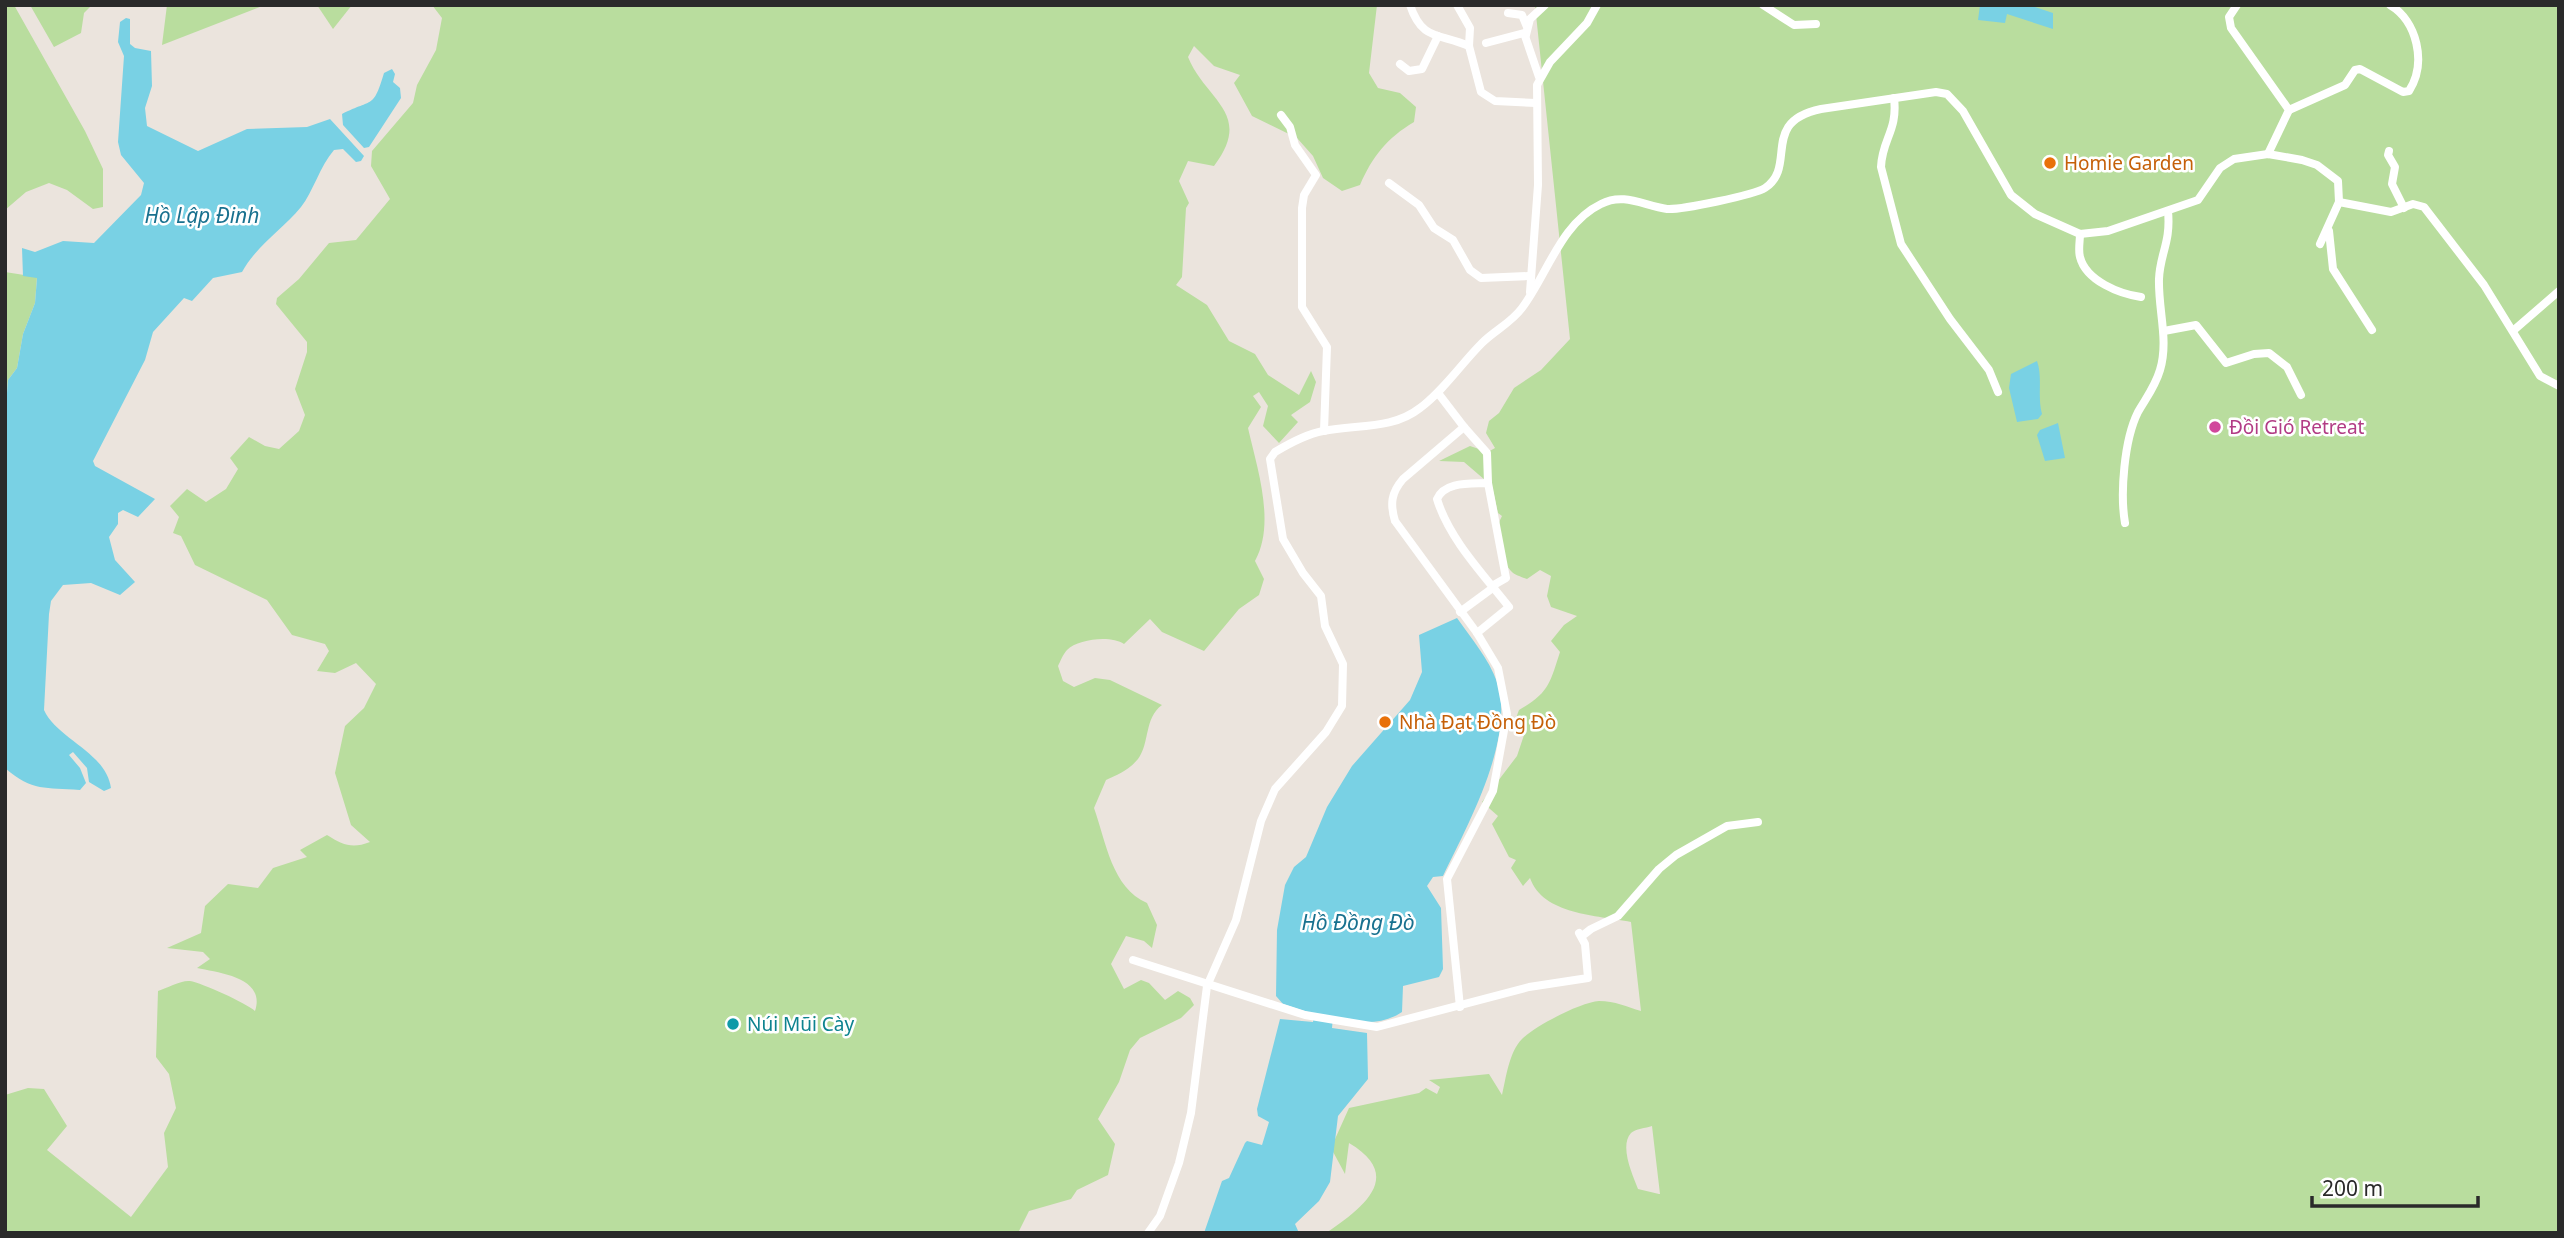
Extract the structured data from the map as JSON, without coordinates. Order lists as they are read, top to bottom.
{
  "water": ["Hồ Lập Đinh", "Hồ Đồng Đò"],
  "places": [
    "Homie Garden",
    "Đồi Gió Retreat",
    "Nhà Đạt Đồng Đò",
    "Núi Mũi Cày"
  ],
  "scale_bar": "200 m"
}
